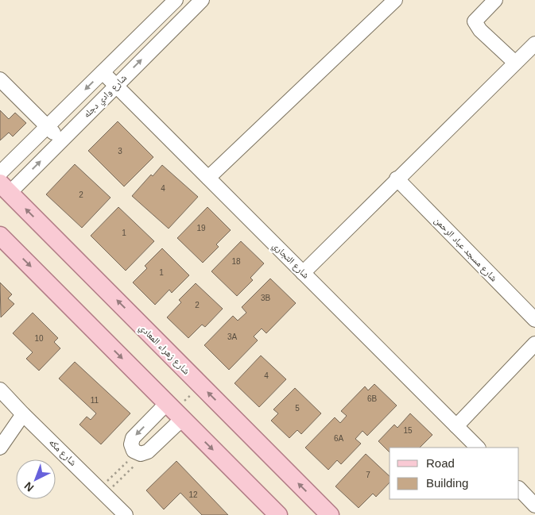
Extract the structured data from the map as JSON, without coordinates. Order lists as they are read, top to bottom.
{
  "streets": {
    "main road": ["شارع زهراء المعادي"],
    "street": [
      "شارع وادي دجله",
      "شارع مسجد عباد الرحمن",
      "شارع التجاري",
      "شارع مكه"
    ]
  },
  "crossings": [
    ["شارع وادي دجله", "شارع التجاري"],
    ["شارع وادي دجله", "شارع زهراء المعادي"]
  ],
  "house_numbers": [
    "3",
    "4",
    "2",
    "19",
    "1",
    "18",
    "1",
    "3B",
    "2",
    "3A",
    "10",
    "4",
    "6B",
    "11",
    "5",
    "15",
    "6A",
    "7",
    "12"
  ],
  "legend": ["Road", "Building"],
  "north": "bottom left"
}
